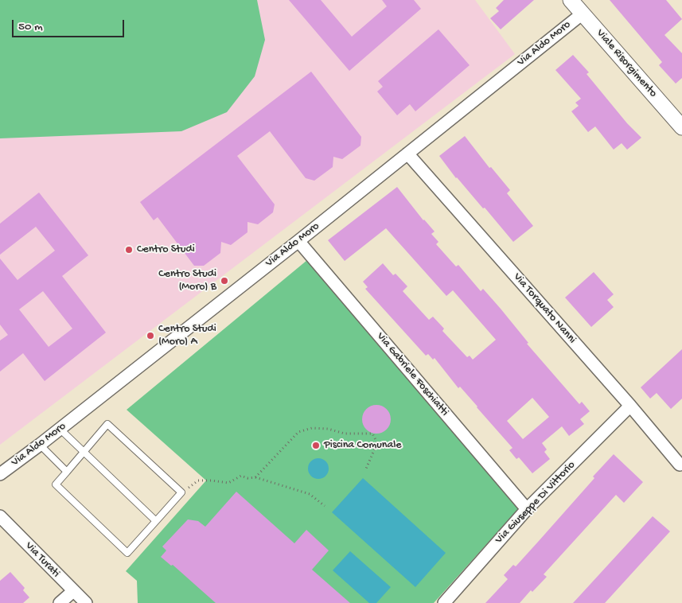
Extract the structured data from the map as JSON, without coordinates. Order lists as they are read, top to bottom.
{
  "streets": {
    "street": [
      "Via Aldo Moro",
      "Viale Risorgimento",
      "Via Torquato Nanni",
      "Via Gabriele Foschiatti",
      "Via Giuseppe Di Vittorio",
      "Via Turati"
    ]
  },
  "crossings": [
    ["Via Aldo Moro", "Viale Risorgimento"],
    ["Via Aldo Moro", "Via Torquato Nanni"],
    ["Via Aldo Moro", "Via Gabriele Foschiatti"],
    ["Via Torquato Nanni", "Via Giuseppe Di Vittorio"],
    ["Via Gabriele Foschiatti", "Via Giuseppe Di Vittorio"]
  ],
  "places": [
    "Centro Studi",
    "Centro Studi (Moro) B",
    "Centro Studi (Moro) A",
    "Piscina Comunale"
  ],
  "scale_bar": "50 m"
}
